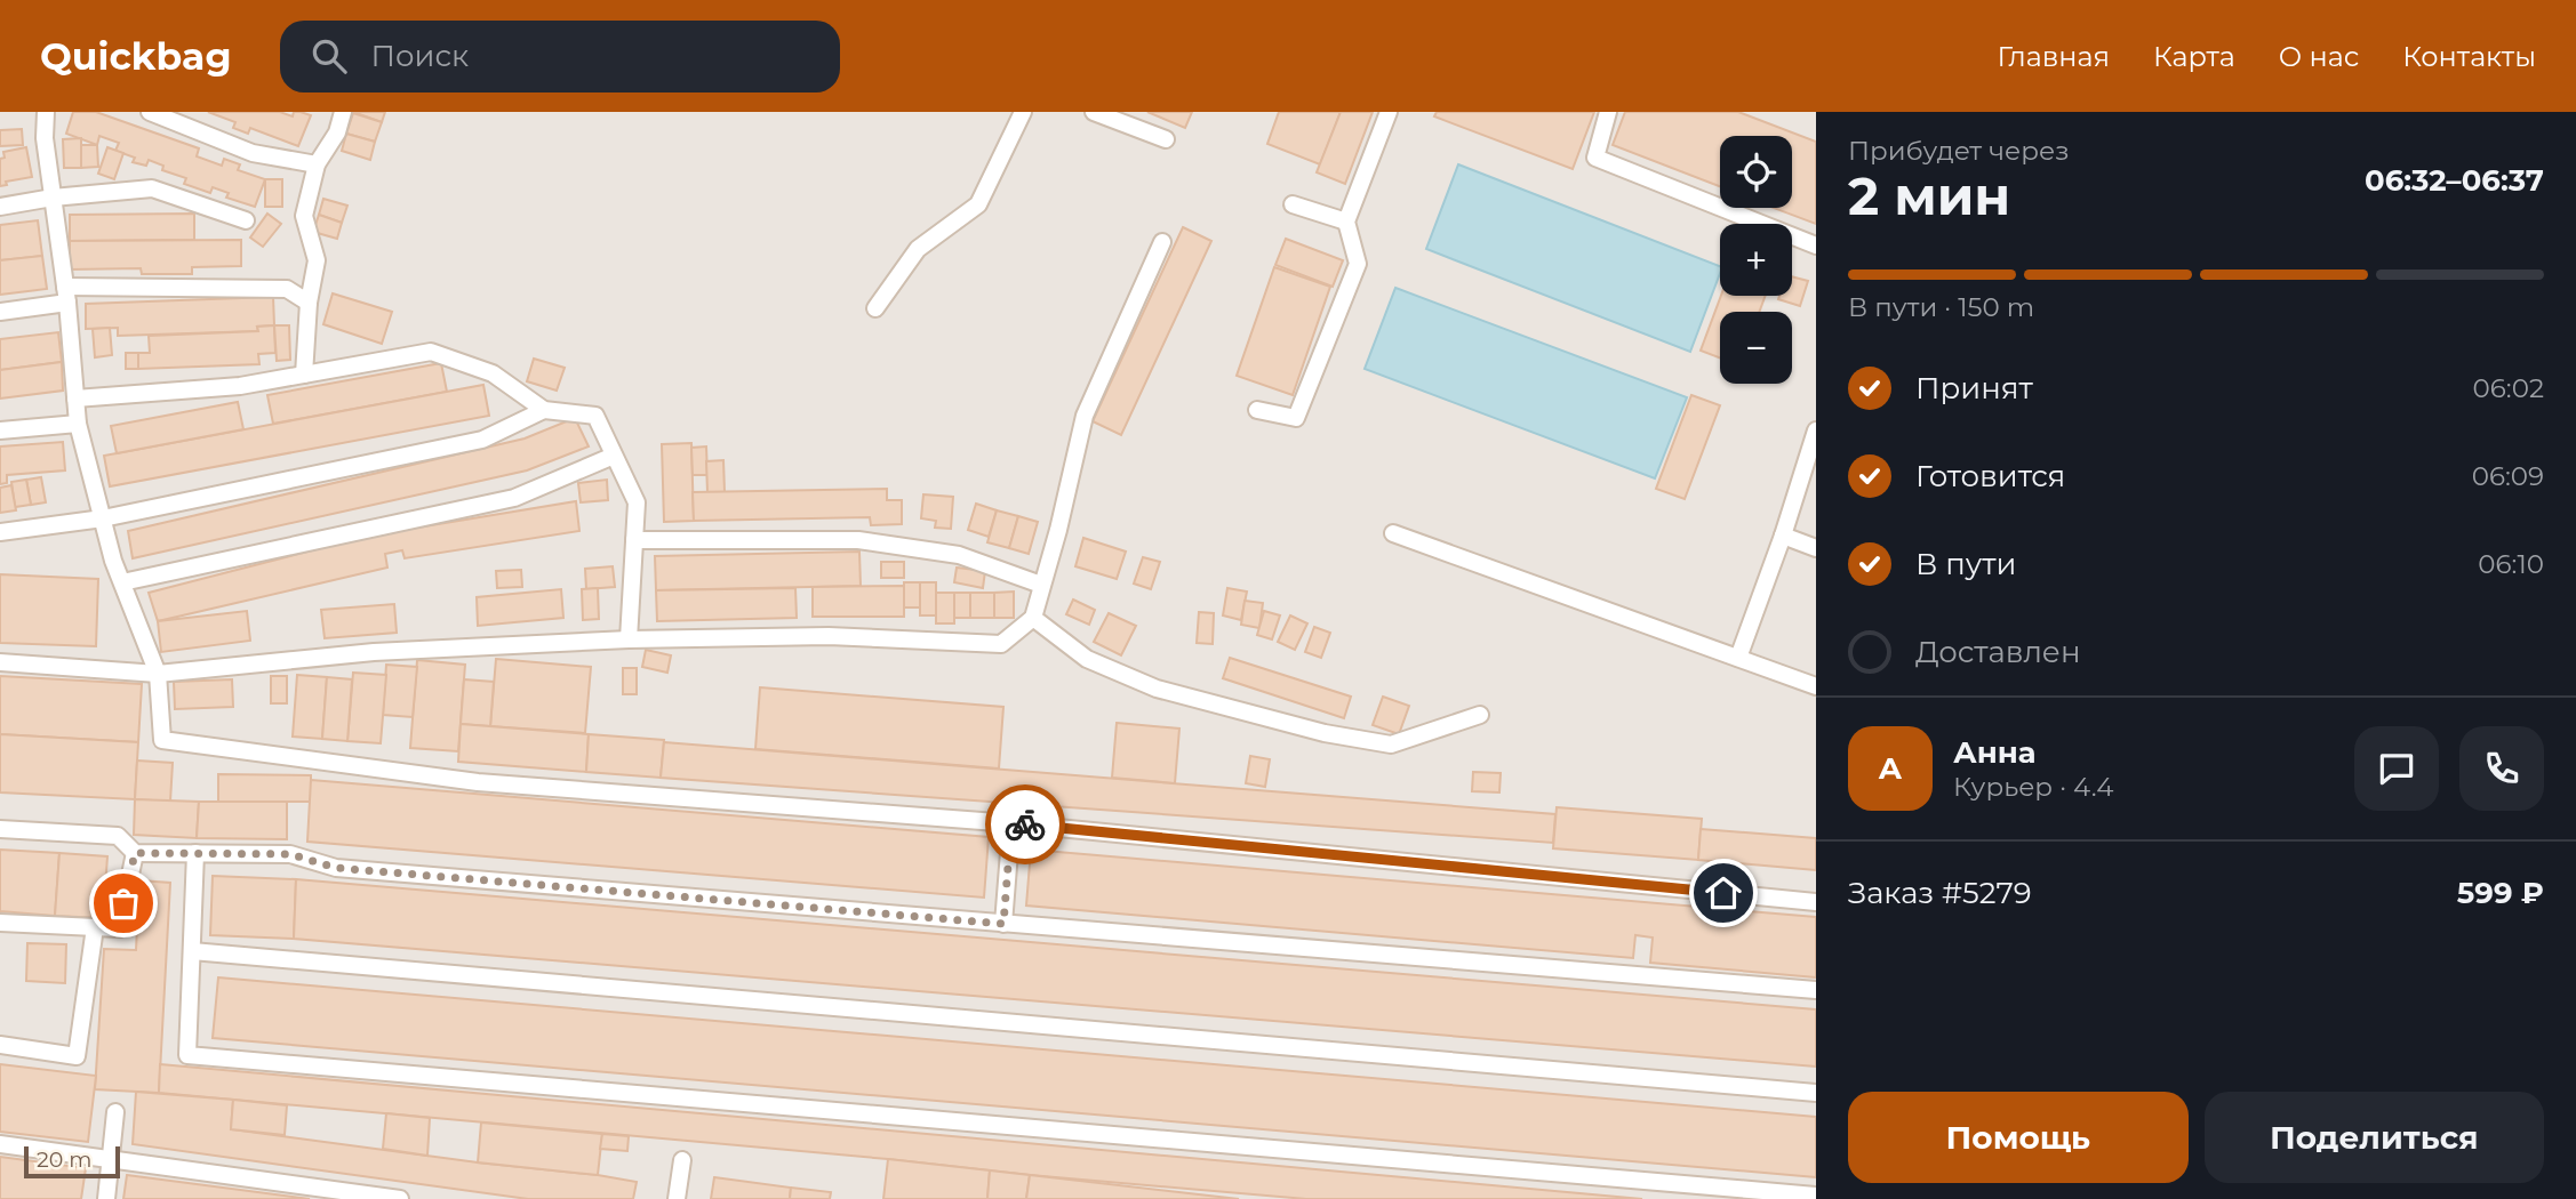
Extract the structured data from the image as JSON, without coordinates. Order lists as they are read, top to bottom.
{
  "scale_bar": "20 m",
  "page": {
    "header": "Quickbag",
    "search": "Поиск",
    "nav": [
      "Главная",
      "Карта",
      "О нас",
      "Контакты"
    ],
    "heading": ["2 мин", "Прибудет через", "06:32–06:37"],
    "panel": [
      "Анна",
      "Курьер · 4.4",
      "Заказ #5279",
      "599 ₽"
    ],
    "map_buttons": ["+", "−"],
    "bar": "В пути · 150 m",
    "list": [
      ["Принят", "06:02"],
      ["Готовится", "06:09"],
      ["В пути", "06:10"],
      "Доставлен"
    ],
    "round": "А",
    "buttons": ["Помощь", "Поделиться"],
    "scale": "20 m"
  }
}
